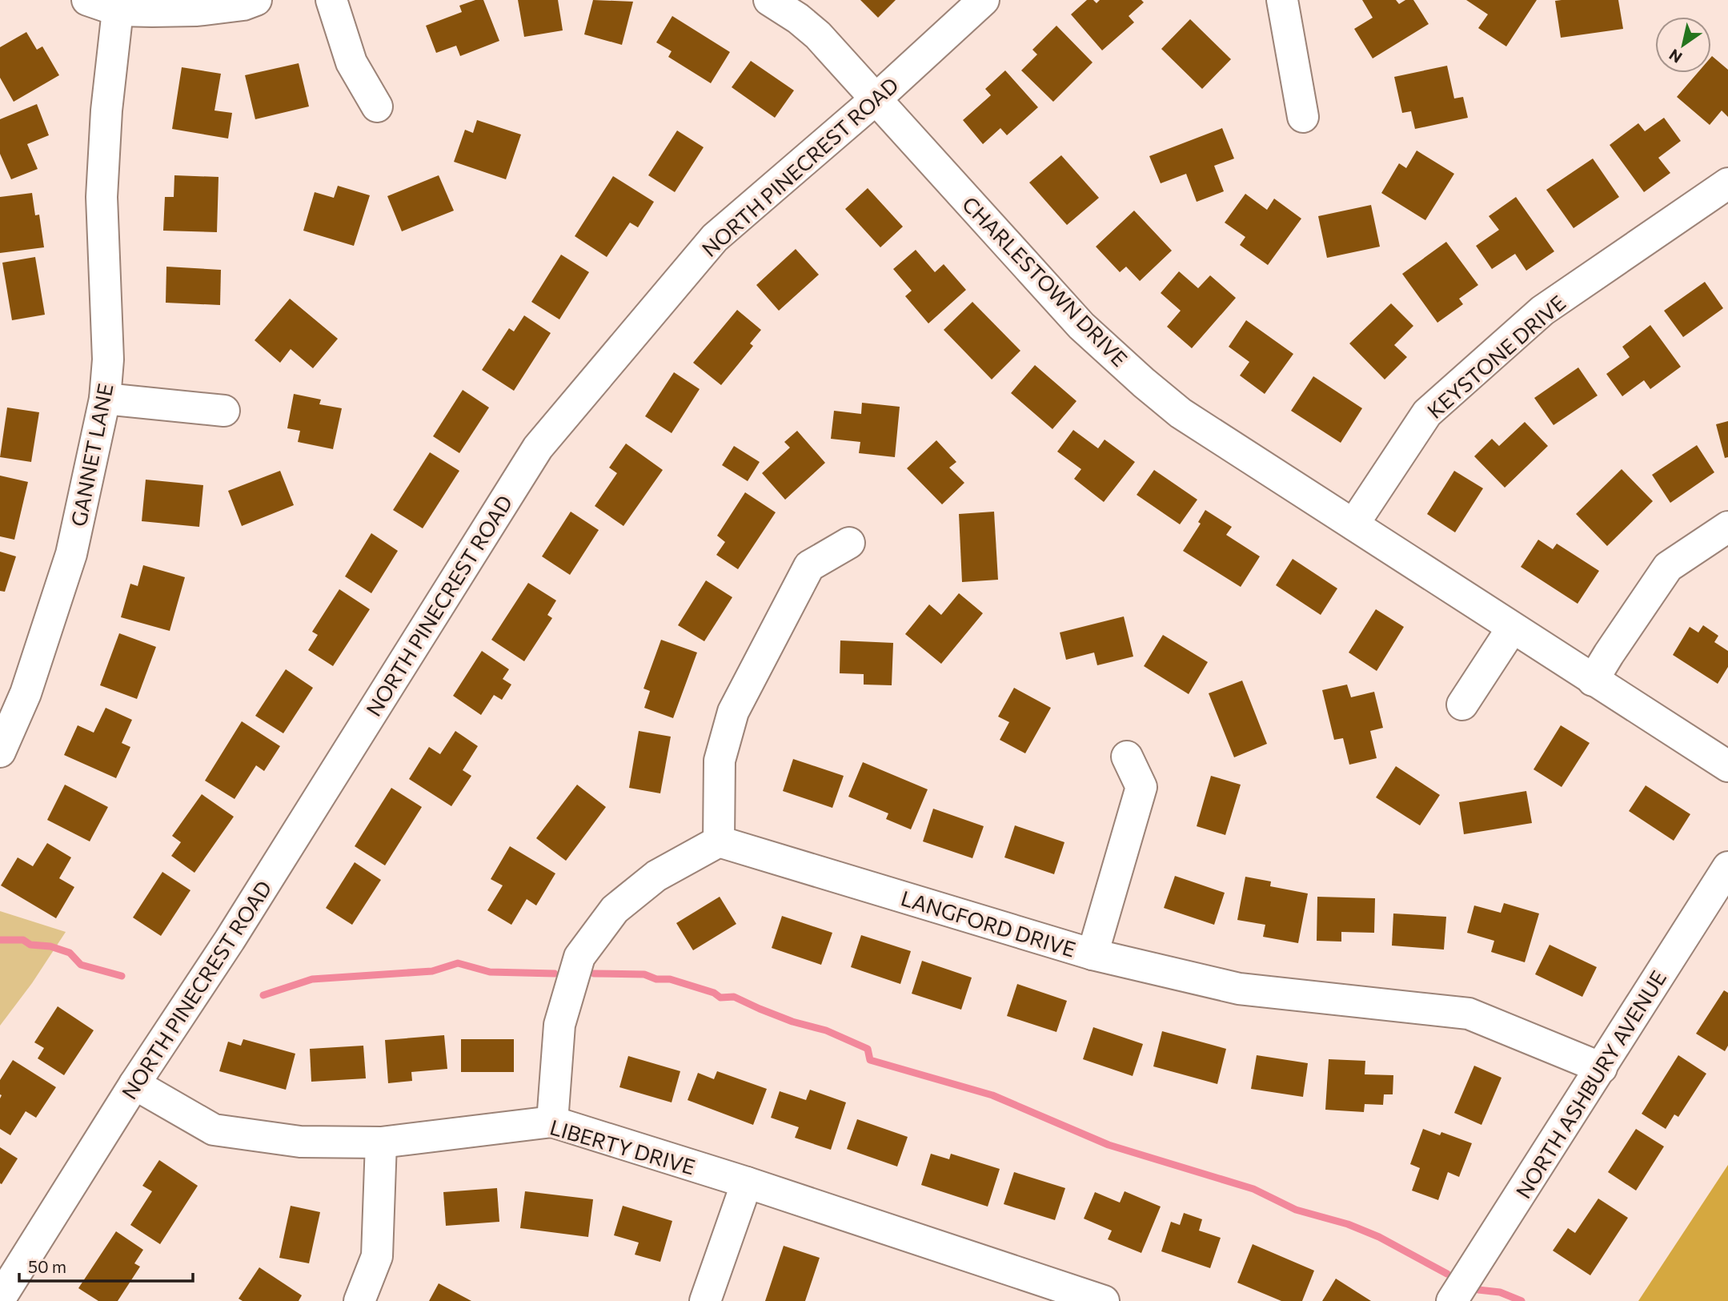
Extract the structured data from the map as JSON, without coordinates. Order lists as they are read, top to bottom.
{
  "streets": {
    "street": [
      "NORTH PINECREST ROAD",
      "CHARLESTOWN DRIVE",
      "KEYSTONE DRIVE",
      "GANNET LANE",
      "LANGFORD DRIVE",
      "NORTH ASHBURY AVENUE",
      "LIBERTY DRIVE"
    ]
  },
  "crossings": [
    ["NORTH PINECREST ROAD", "CHARLESTOWN DRIVE"],
    ["NORTH PINECREST ROAD", "LIBERTY DRIVE"],
    ["CHARLESTOWN DRIVE", "KEYSTONE DRIVE"],
    ["LANGFORD DRIVE", "NORTH ASHBURY AVENUE"]
  ],
  "scale_bar": "50 m",
  "north": "bottom left"
}
